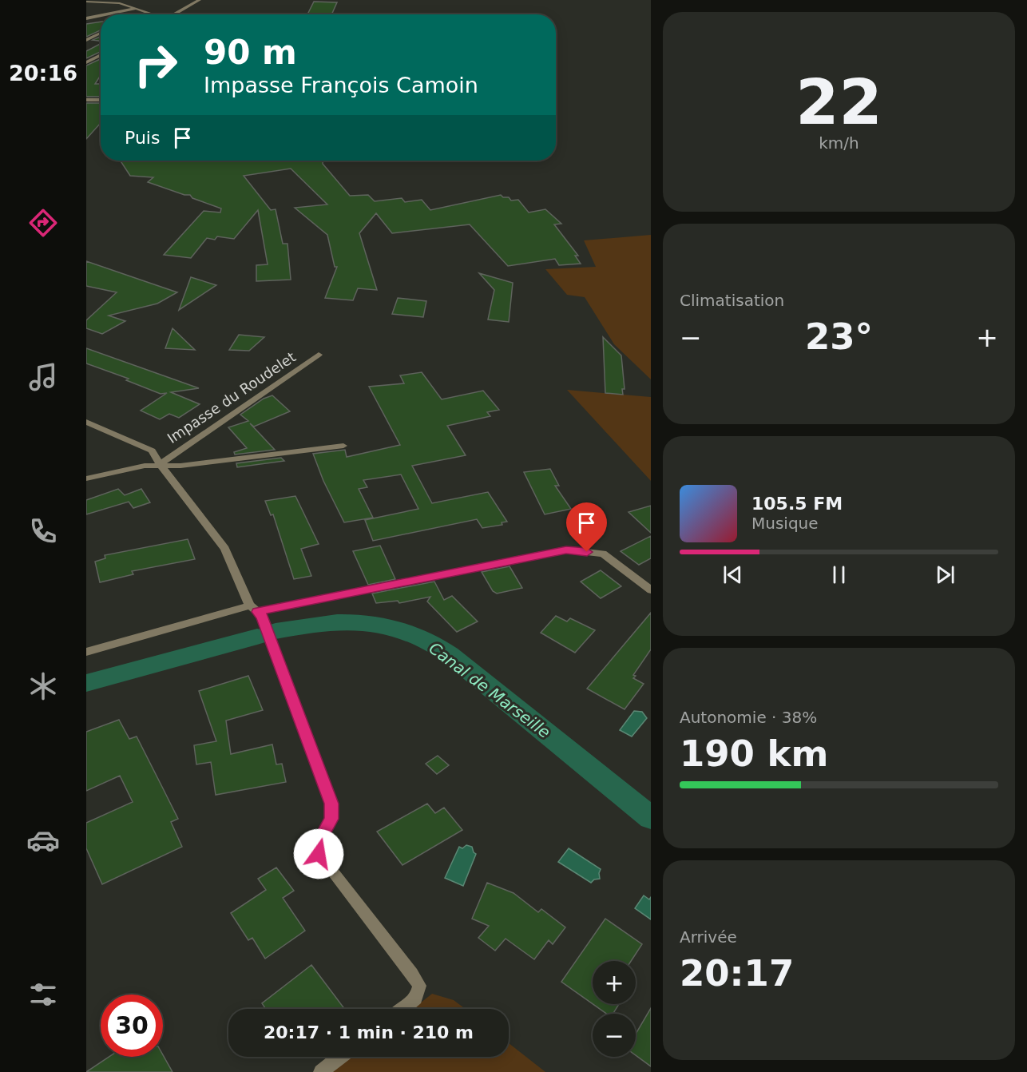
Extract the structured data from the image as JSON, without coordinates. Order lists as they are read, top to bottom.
{
  "streets": {
    "street": ["Impasse du Roudelet"]
  },
  "water": ["Canal de Marseille"],
  "page": {
    "tabs": "20:16",
    "tile": [
      ["22", "km/h"],
      "Climatisation",
      ["Autonomie · 38%", "190 km"],
      ["Arrivée", "20:17"]
    ],
    "turn": ["90 m", "Impasse François Camoin"],
    "then": "Puis",
    "heat": ["−", "23°", "+"],
    "song": ["105.5 FM", "Musique"],
    "map_buttons": ["+", "−"],
    "limit": "30",
    "trip": "20:17 · 1 min · 210 m"
  }
}
